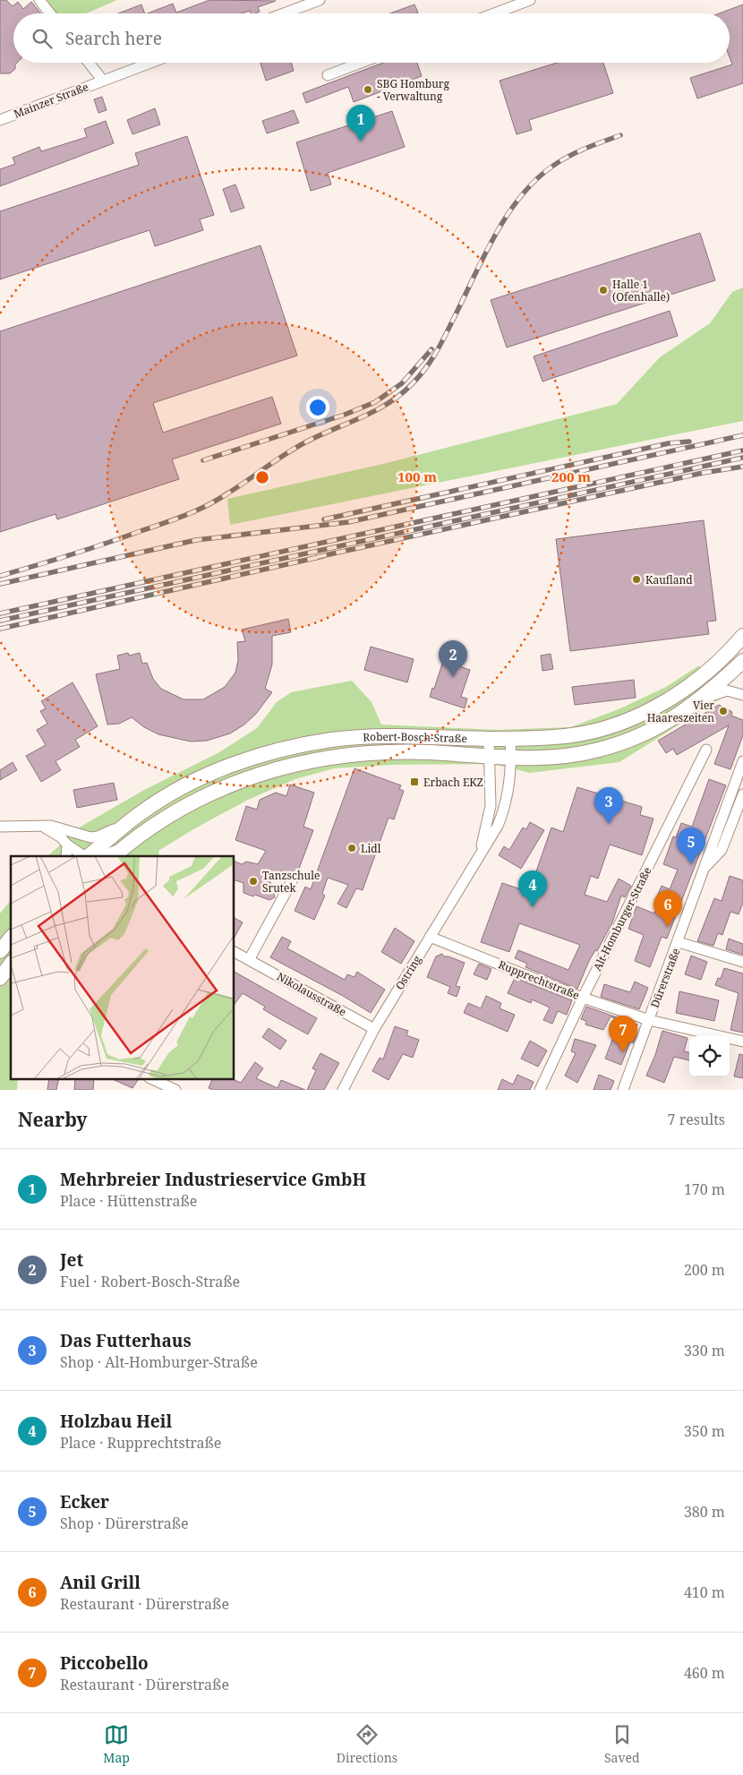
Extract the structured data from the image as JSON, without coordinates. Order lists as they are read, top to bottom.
{
  "streets": {
    "main road": ["Robert-Bosch-Straße"],
    "street": [
      "Mainzer Straße",
      "Alt-Homburger-Straße",
      "Ostring",
      "Dürerstraße",
      "Rupprechtstraße",
      "Nikolausstraße"
    ]
  },
  "crossings": [
    ["Robert-Bosch-Straße", "Ostring"],
    ["Alt-Homburger-Straße", "Rupprechtstraße"],
    ["Ostring", "Rupprechtstraße"],
    ["Ostring", "Nikolausstraße"],
    ["Dürerstraße", "Rupprechtstraße"]
  ],
  "places": {
    "other": [
      "SBG Homburg - Verwaltung",
      "Halle 1 (Ofenhalle)",
      "Kaufland",
      "Vier Haareszeiten",
      "Lidl",
      "Tanzschule Srutek"
    ],
    "transit": ["Erbach EKZ"]
  },
  "page": {
    "search": "Search here",
    "pins": [
      "1",
      "2",
      "3",
      "5",
      "4",
      "6",
      "7"
    ],
    "heading": ["Nearby", "7 results"],
    "list": [
      {
        "mark": "1",
        "name": "Mehrbreier Industrieservice GmbH",
        "note": "Place · Hüttenstraße",
        "value": "170 m"
      },
      {
        "mark": "2",
        "name": "Jet",
        "note": "Fuel · Robert-Bosch-Straße",
        "value": "200 m"
      },
      {
        "mark": "3",
        "name": "Das Futterhaus",
        "note": "Shop · Alt-Homburger-Straße",
        "value": "330 m"
      },
      {
        "mark": "4",
        "name": "Holzbau Heil",
        "note": "Place · Rupprechtstraße",
        "value": "350 m"
      },
      {
        "mark": "5",
        "name": "Ecker",
        "note": "Shop · Dürerstraße",
        "value": "380 m"
      },
      {
        "mark": "6",
        "name": "Anil Grill",
        "note": "Restaurant · Dürerstraße",
        "value": "410 m"
      },
      {
        "mark": "7",
        "name": "Piccobello",
        "note": "Restaurant · Dürerstraße",
        "value": "460 m"
      }
    ],
    "nav": ["Map", "Directions", "Saved"]
  },
  "rings": ["100 m", "200 m"]
}
